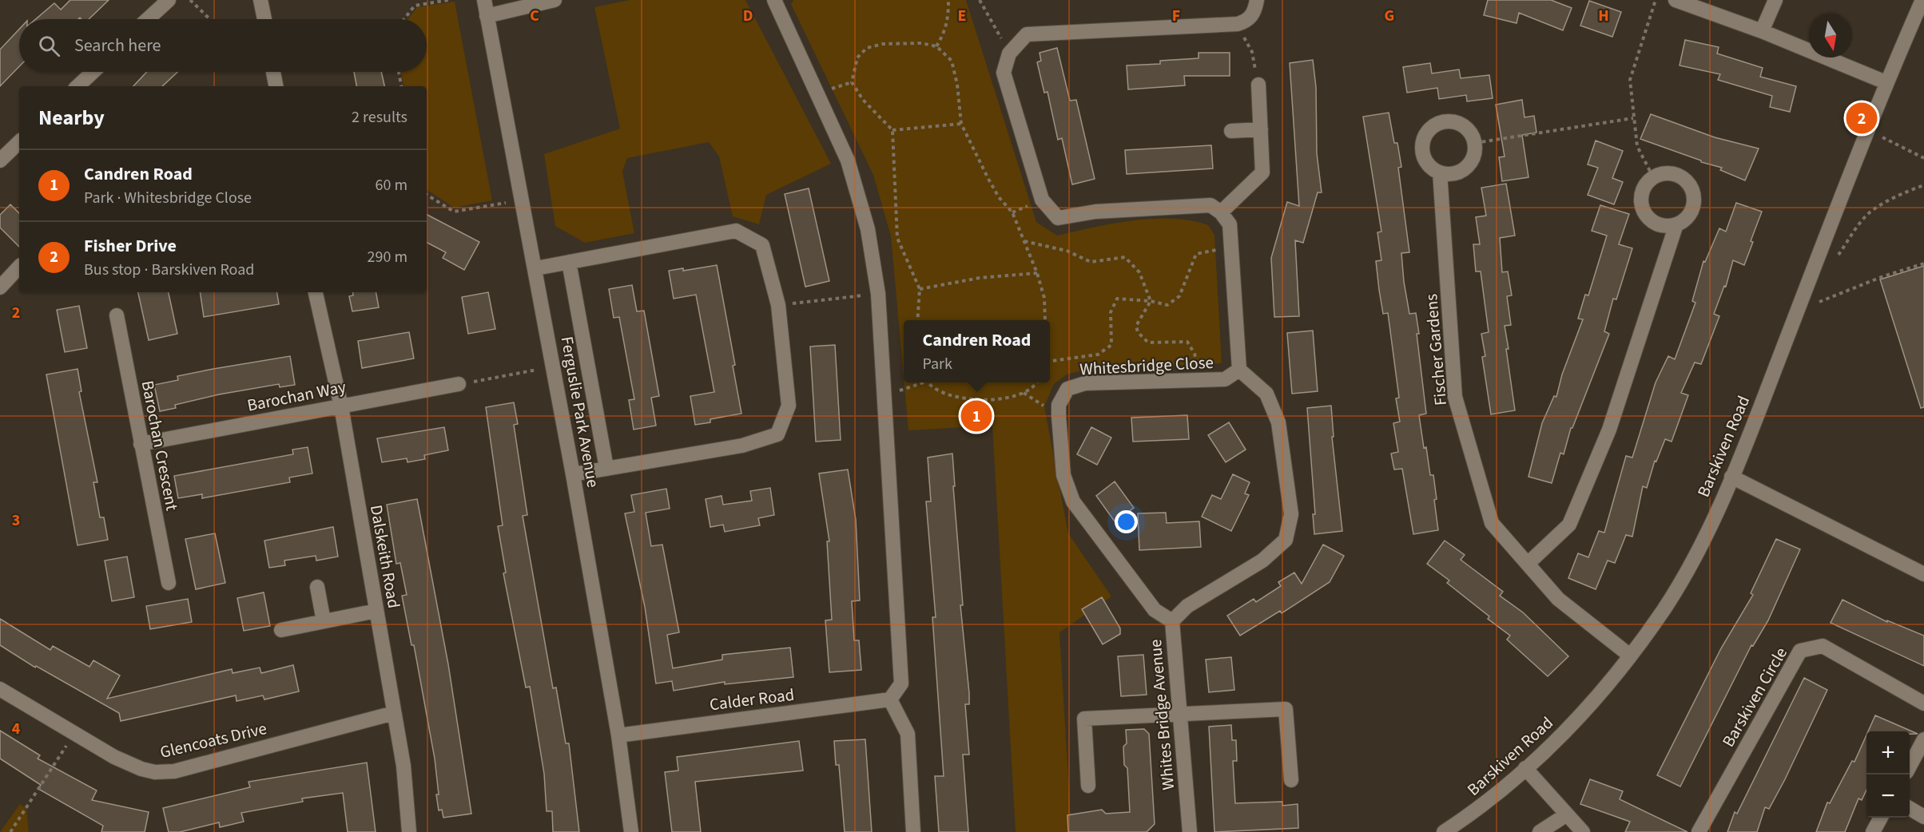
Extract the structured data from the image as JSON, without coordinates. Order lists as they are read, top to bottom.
{
  "streets": {
    "street": [
      "Fischer Gardens",
      "Whitesbridge Close",
      "Barochan Way",
      "Ferguslie Park Avenue",
      "Barochan Crescent",
      "Barskiven Road",
      "Dalskeith Road",
      "Barskiven Circle",
      "Calder Road",
      "Whites Bridge Avenue",
      "Glencoats Drive"
    ]
  },
  "crossings": [
    ["Fischer Gardens", "Barskiven Road"],
    ["Whitesbridge Close", "Whites Bridge Avenue"],
    ["Barochan Way", "Barochan Crescent"],
    ["Barochan Way", "Dalskeith Road"],
    ["Ferguslie Park Avenue", "Calder Road"],
    ["Dalskeith Road", "Glencoats Drive"]
  ],
  "north": "bottom",
  "page": {
    "search": "Search here",
    "heading": ["Nearby", "2 results"],
    "pins": ["2", "1"],
    "list": [
      {
        "mark": "1",
        "name": "Candren Road",
        "note": "Park · Whitesbridge Close",
        "value": "60 m"
      },
      {
        "mark": "2",
        "name": "Fisher Drive",
        "note": "Bus stop · Barskiven Road",
        "value": "290 m"
      }
    ],
    "popup": ["Candren Road", "Park"],
    "map_buttons": ["+", "−"]
  },
  "grid": {
    "columns": [
      "C",
      "D",
      "E",
      "F",
      "G",
      "H"
    ],
    "rows": ["2", "3", "4"]
  }
}
